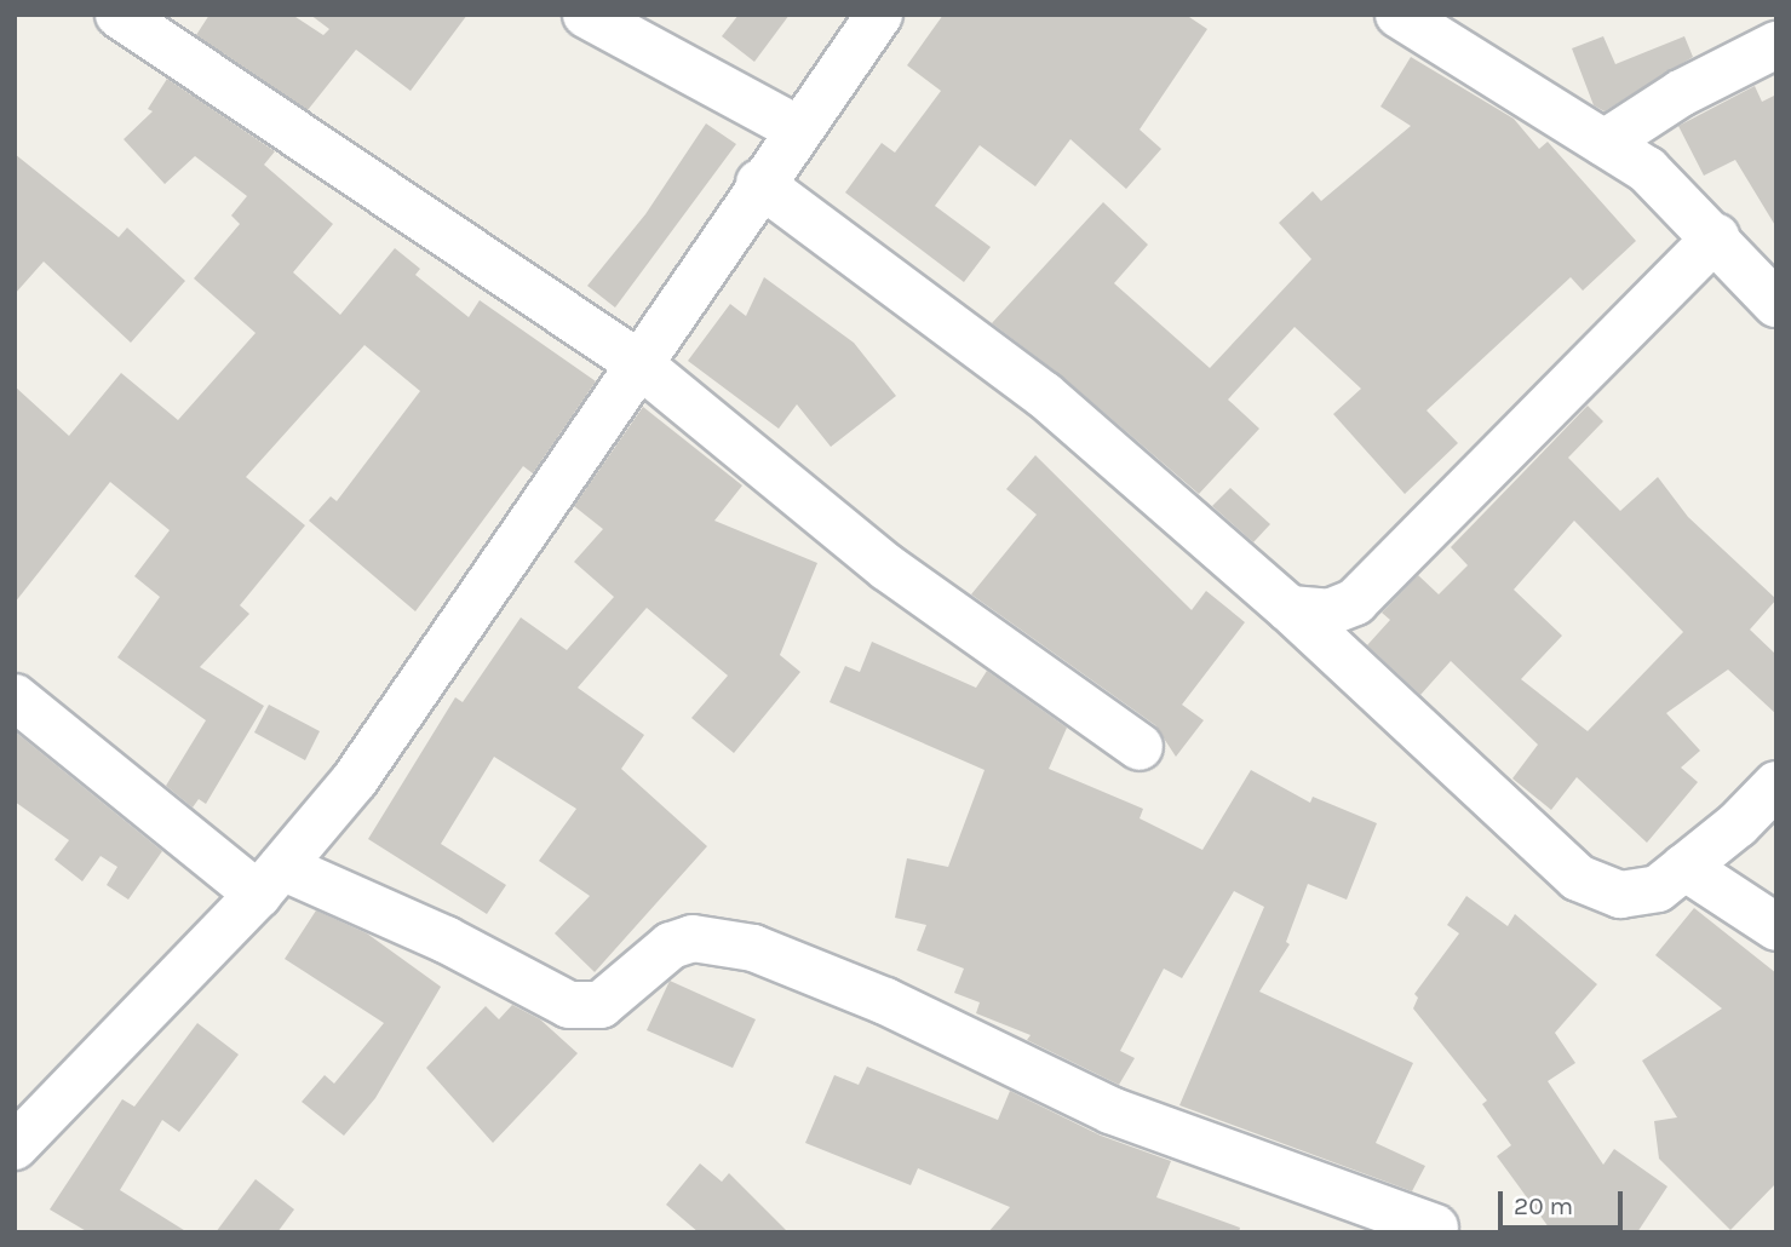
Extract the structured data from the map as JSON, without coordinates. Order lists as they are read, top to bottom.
{
  "scale_bar": "20 m"
}
